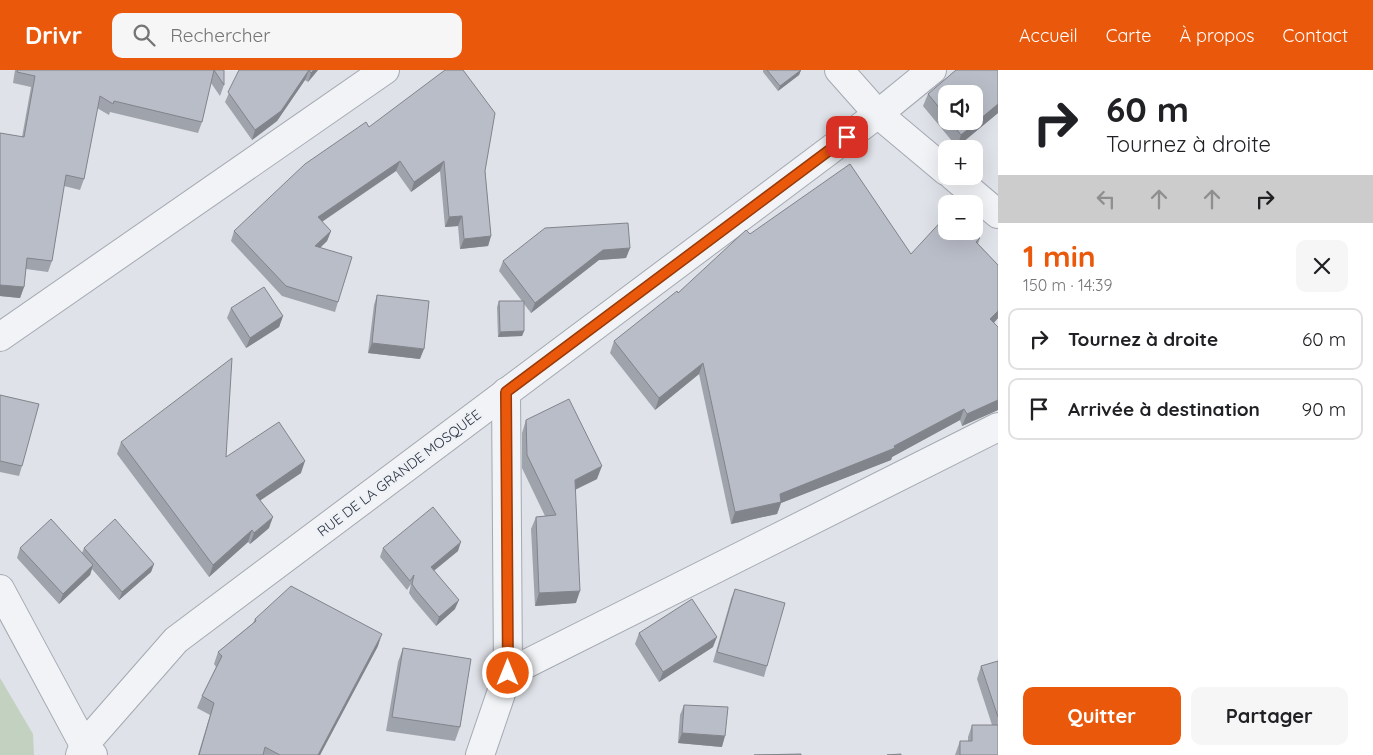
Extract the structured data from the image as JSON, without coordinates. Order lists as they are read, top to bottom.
{
  "streets": {
    "street": ["RUE DE LA GRANDE MOSQUÉE"]
  },
  "page": {
    "header": "Drivr",
    "search": "Rechercher",
    "nav": [
      "Accueil",
      "Carte",
      "À propos",
      "Contact"
    ],
    "turn": ["60 m", "Tournez à droite"],
    "map_buttons": ["+", "−"],
    "heading": ["1 min", "150 m · 14:39"],
    "list": [
      {
        "name": "Tournez à droite",
        "value": "60 m"
      },
      {
        "name": "Arrivée à destination",
        "value": "90 m"
      }
    ],
    "buttons": ["Quitter", "Partager"]
  }
}
